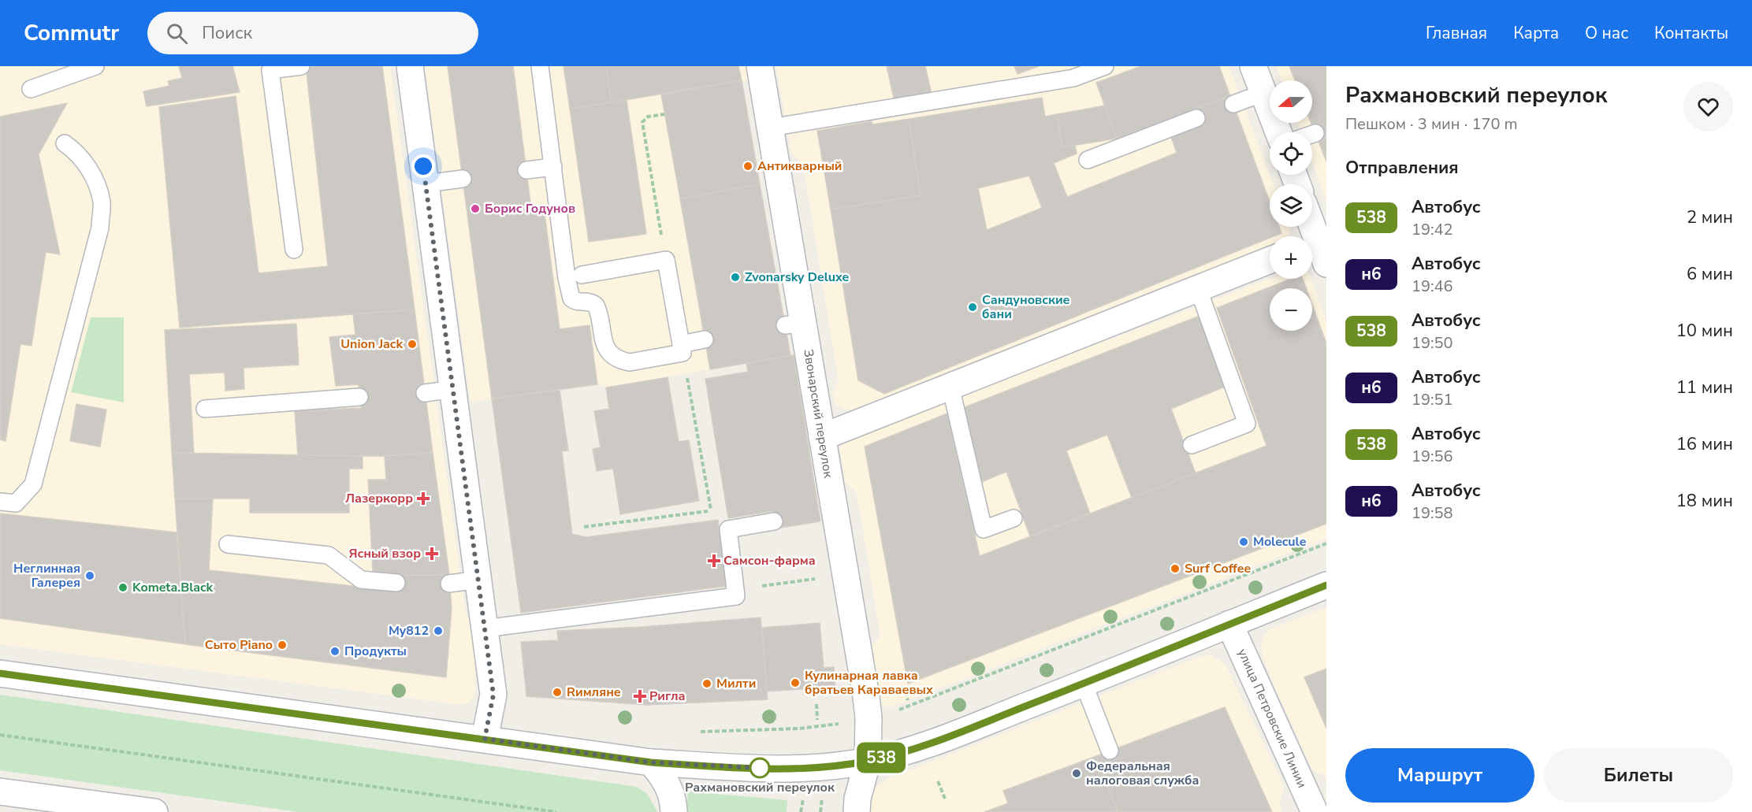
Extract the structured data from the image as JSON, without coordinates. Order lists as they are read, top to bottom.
{
  "streets": {
    "street": ["Звонарский переулок", "улица Петровские Линии"]
  },
  "places": {
    "other": [
      "Антикварный",
      "Борис Годунов",
      "Zvonarsky Deluxe",
      "Сандуновские бани",
      "Union Jack",
      "Molecule",
      "Surf Coffee",
      "Неглинная Галерея",
      "Kometa.Black",
      "My812",
      "Сыто Piano",
      "Продукты",
      "Кулинарная лавка братьев Караваевых",
      "Милти",
      "Rимляне",
      "Рахмановский переулок",
      "Федеральная налоговая служба"
    ],
    "health": [
      "Лазеркорр",
      "Ясный взор",
      "Самсон-фарма",
      "Ригла"
    ]
  },
  "lines": ["bus line 538"],
  "north": "left",
  "page": {
    "header": "Commutr",
    "search": "Поиск",
    "nav": [
      "Главная",
      "Карта",
      "О нас",
      "Контакты"
    ],
    "on_map": "538",
    "heading": [
      ["Рахмановский переулок", "Пешком · 3 мин · 170 m"],
      "Отправления"
    ],
    "map_buttons": ["+", "−"],
    "list": [
      {
        "mark": "538",
        "name": "Автобус",
        "note": "19:42",
        "value": "2 мин"
      },
      {
        "mark": "н6",
        "name": "Автобус",
        "note": "19:46",
        "value": "6 мин"
      },
      {
        "mark": "538",
        "name": "Автобус",
        "note": "19:50",
        "value": "10 мин"
      },
      {
        "mark": "н6",
        "name": "Автобус",
        "note": "19:51",
        "value": "11 мин"
      },
      {
        "mark": "538",
        "name": "Автобус",
        "note": "19:56",
        "value": "16 мин"
      },
      {
        "mark": "н6",
        "name": "Автобус",
        "note": "19:58",
        "value": "18 мин"
      }
    ],
    "buttons": ["Маршрут", "Билеты"]
  }
}
